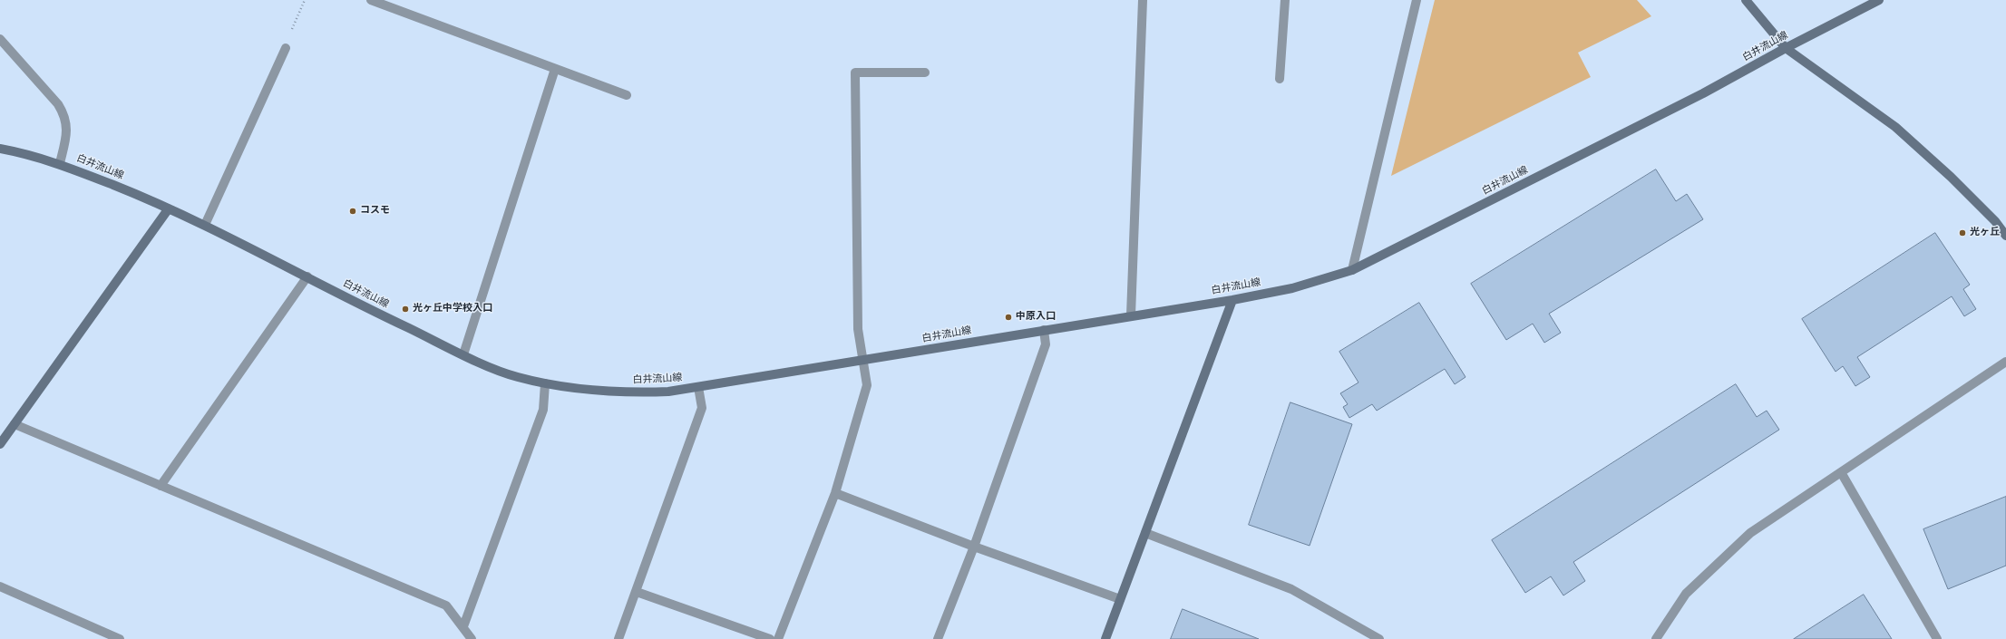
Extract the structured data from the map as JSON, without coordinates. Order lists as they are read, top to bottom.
{
  "streets": {
    "main road": ["白井流山線"]
  },
  "places": [
    "コスモ",
    "光ヶ丘",
    "光ヶ丘中学校入口",
    "中原入口"
  ]
}
